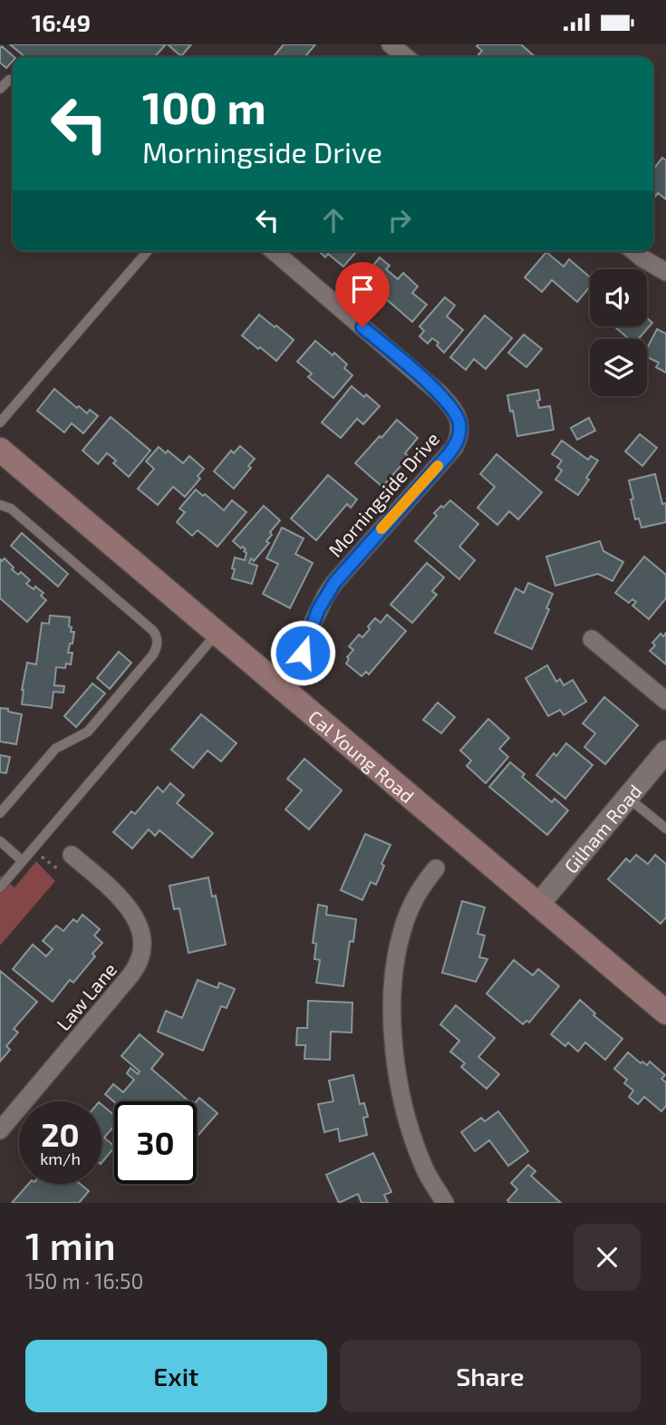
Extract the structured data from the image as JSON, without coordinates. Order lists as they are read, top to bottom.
{
  "streets": {
    "main road": ["Cal Young Road"],
    "street": ["Morningside Drive", "Gilham Road", "Law Lane"]
  },
  "crossings": [
    ["Morningside Drive", "Cal Young Road"],
    ["Cal Young Road", "Gilham Road"]
  ],
  "page": {
    "status": "16:49",
    "turn": ["100 m", "Morningside Drive"],
    "speed": "20 km/h",
    "limit": "30",
    "heading": ["1 min", "150 m · 16:50"],
    "buttons": ["Exit", "Share"]
  }
}
